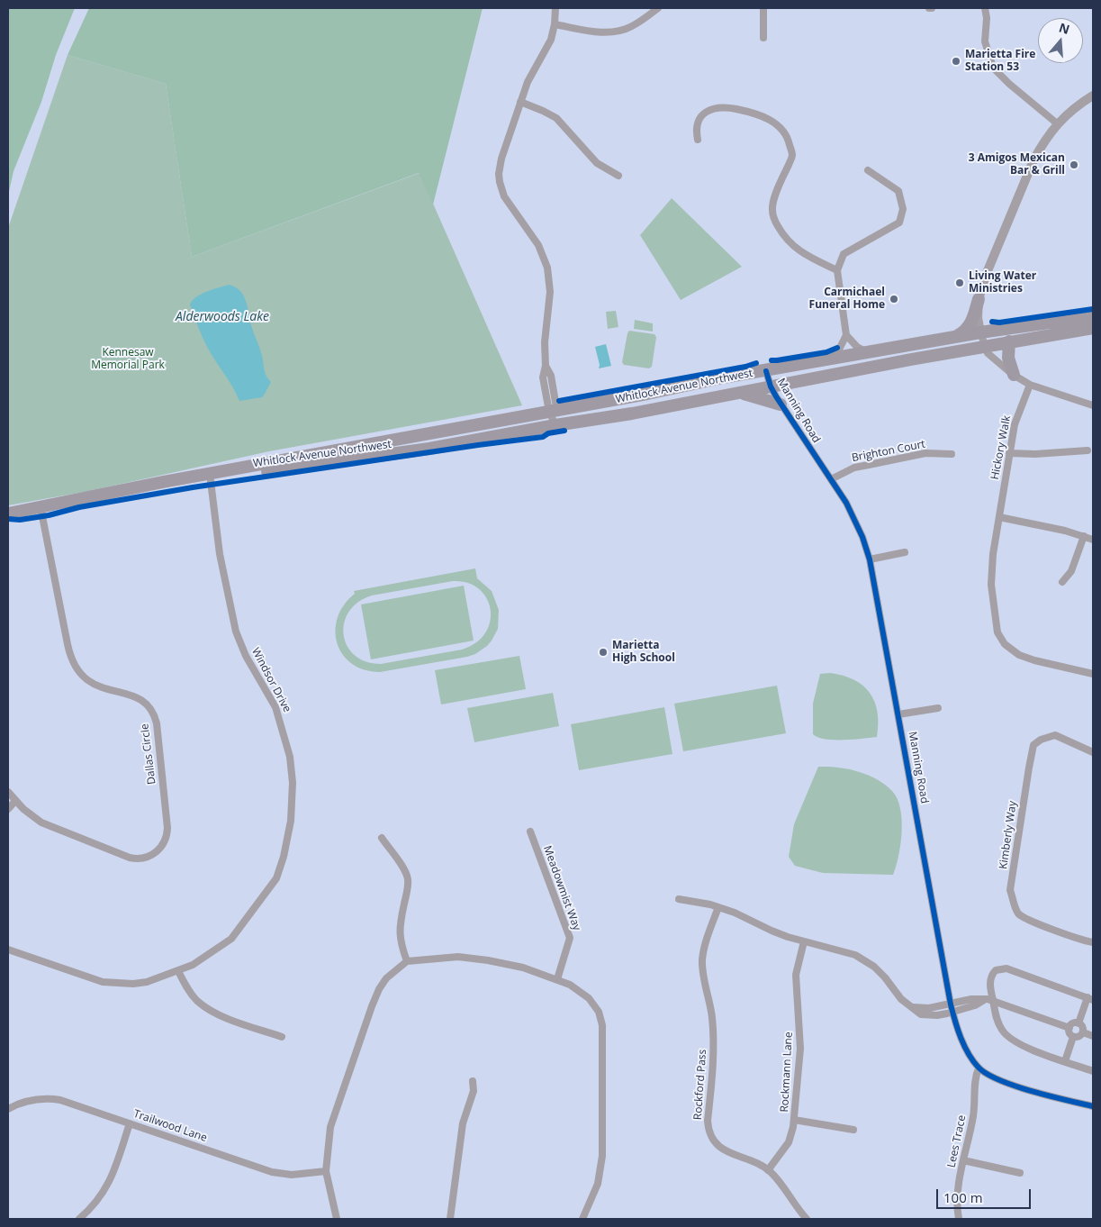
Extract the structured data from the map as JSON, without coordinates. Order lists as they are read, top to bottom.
{
  "streets": {
    "highway": ["Whitlock Avenue Northwest"],
    "street": [
      "Manning Road",
      "Hickory Walk",
      "Brighton Court",
      "Windsor Drive",
      "Dallas Circle",
      "Kimberly Way",
      "Meadowmist Way",
      "Rockmann Lane",
      "Rockford Pass",
      "Trailwood Lane",
      "Lees Trace"
    ]
  },
  "crossings": [
    ["Whitlock Avenue Northwest", "Manning Road"],
    ["Whitlock Avenue Northwest", "Windsor Drive"],
    ["Whitlock Avenue Northwest", "Dallas Circle"],
    ["Manning Road", "Brighton Court"],
    ["Manning Road", "Lees Trace"],
    ["Rockmann Lane", "Rockford Pass"]
  ],
  "water": ["Alderwoods Lake"],
  "parks": ["Kennesaw Memorial Park"],
  "places": [
    "Marietta Fire Station 53",
    "3 Amigos Mexican Bar & Grill",
    "Living Water Ministries",
    "Carmichael Funeral Home",
    "Marietta High School"
  ],
  "scale_bar": "100 m",
  "north": "top"
}
